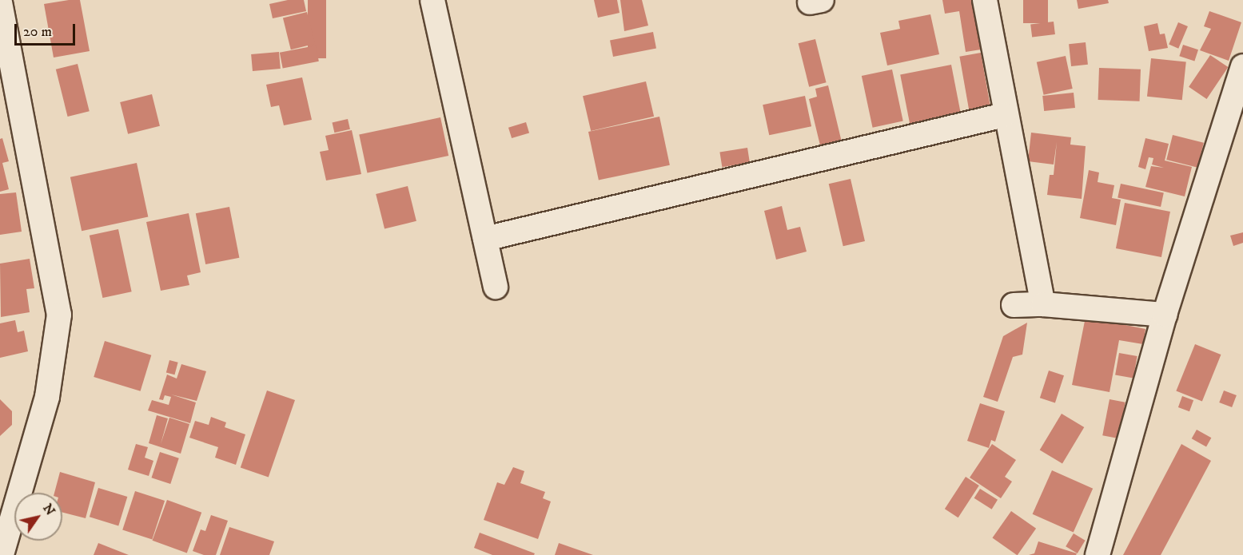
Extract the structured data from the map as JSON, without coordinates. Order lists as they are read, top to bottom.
{
  "scale_bar": "20 m",
  "north": "top right"
}
